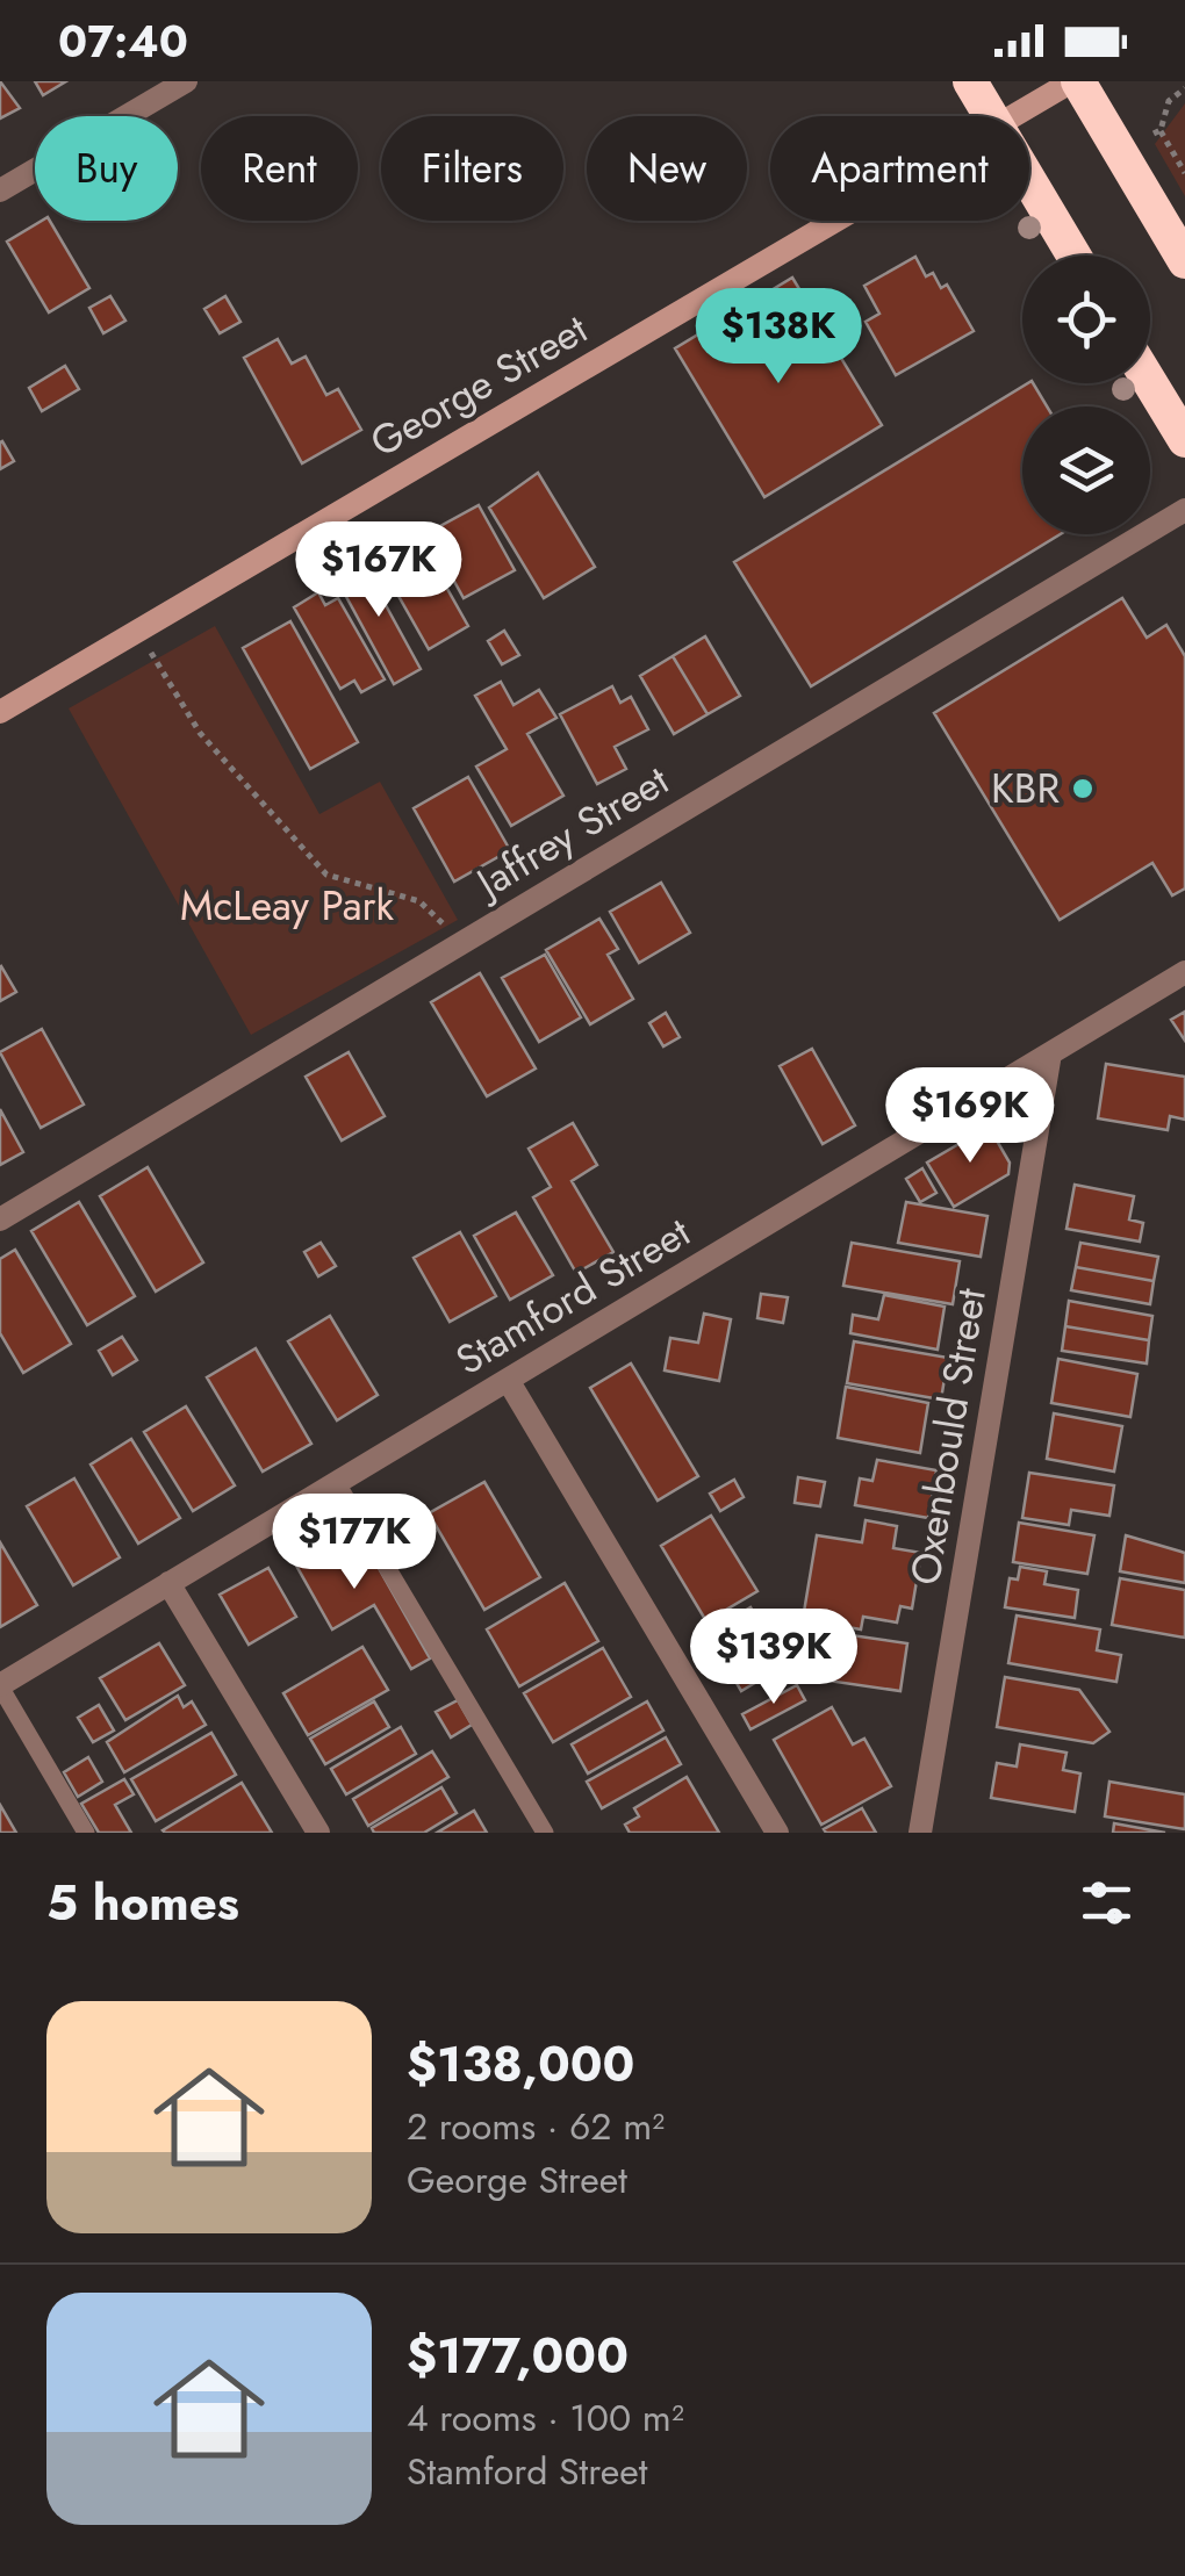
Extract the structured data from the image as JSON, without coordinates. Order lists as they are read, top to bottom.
{
  "streets": {
    "street": [
      "George Street",
      "Jaffrey Street",
      "Stamford Street",
      "Oxenbould Street"
    ]
  },
  "crossings": [
    ["Stamford Street", "Oxenbould Street"]
  ],
  "parks": ["McLeay Park"],
  "places": ["KBR"],
  "page": {
    "status": "07:40",
    "chip": [
      "Buy",
      "Rent",
      "Filters",
      "New",
      "Apartment"
    ],
    "price": [
      "$138K",
      "$167K",
      "$169K",
      "$177K",
      "$139K"
    ],
    "heading": "5 homes",
    "list": [
      {
        "name": "$138,000",
        "note": "2 rooms · 62 m² · George Street"
      },
      {
        "name": "$177,000",
        "note": "4 rooms · 100 m² · Stamford Street"
      }
    ]
  }
}
